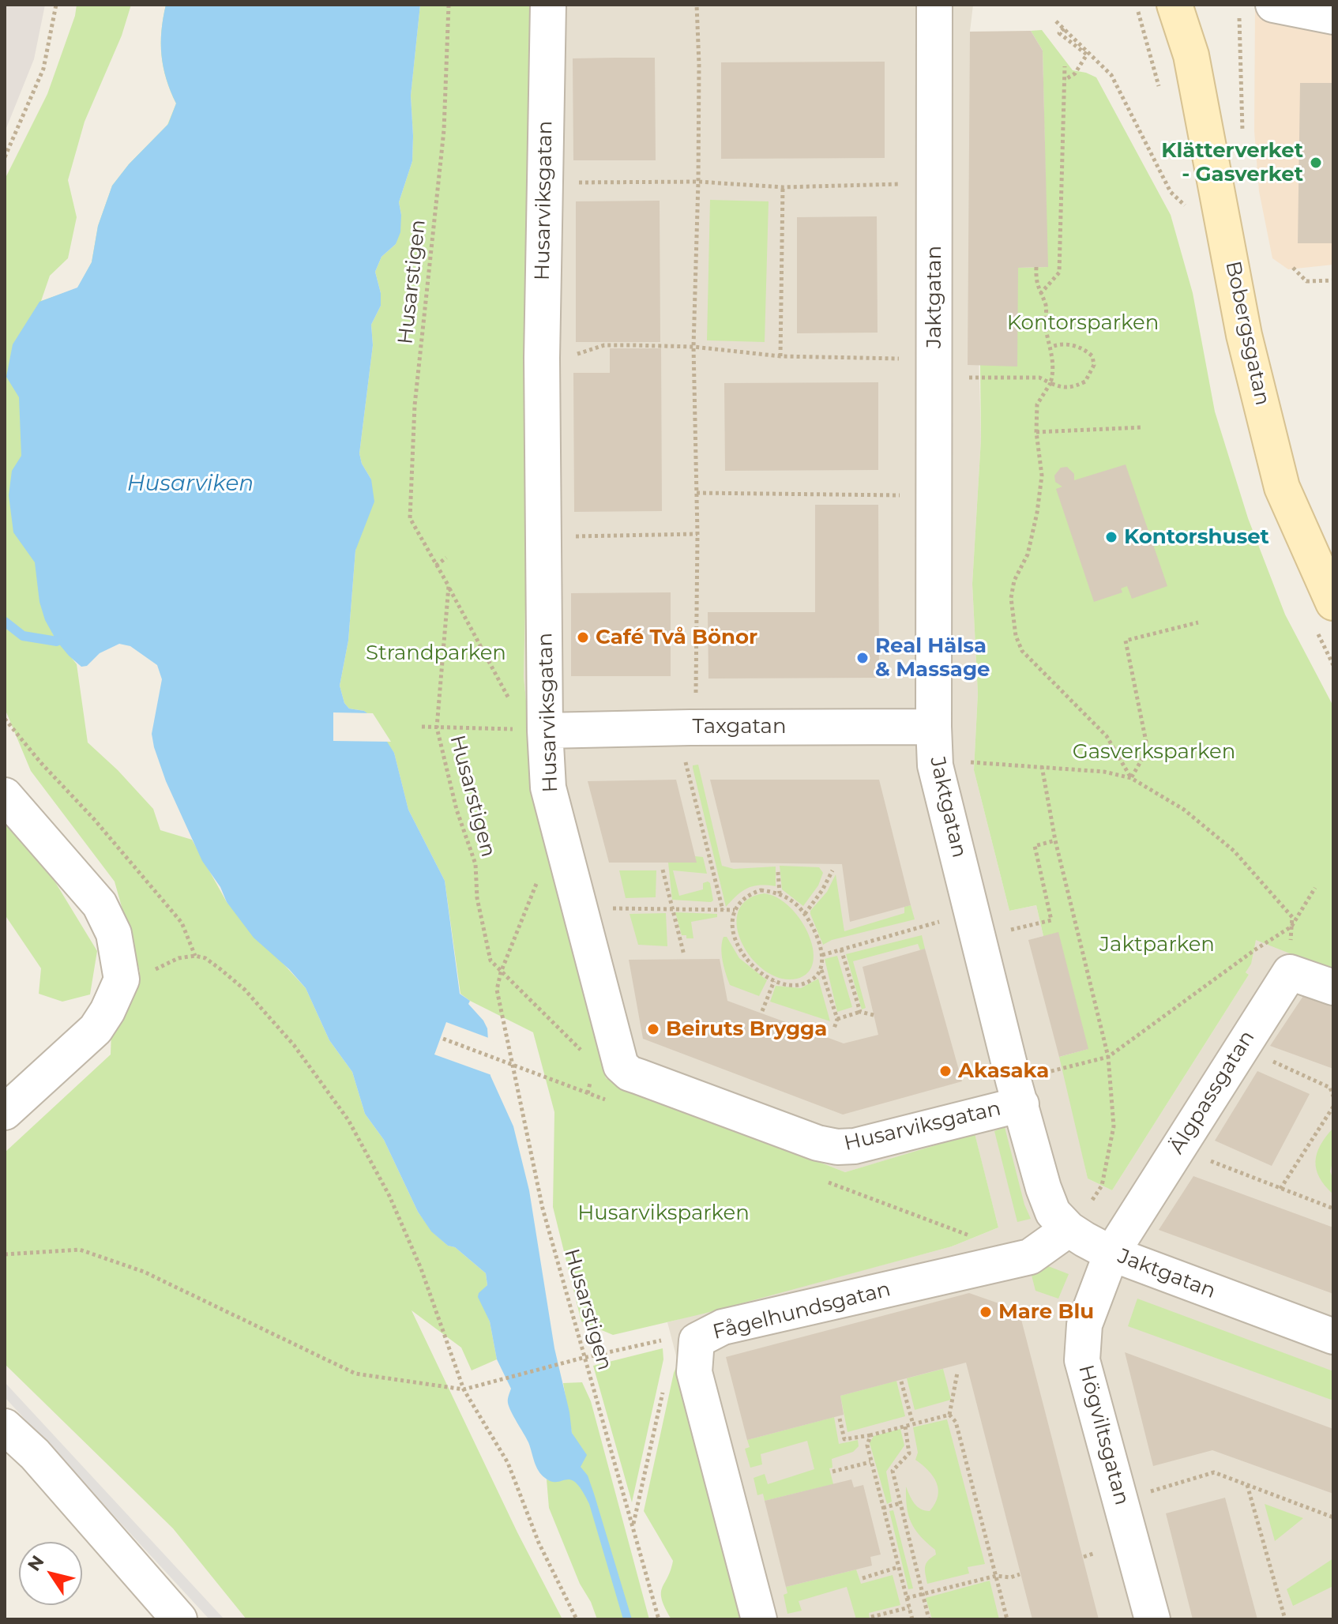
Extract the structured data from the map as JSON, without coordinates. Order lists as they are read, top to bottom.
{
  "streets": {
    "street": [
      "Husarviksgatan",
      "Jaktgatan",
      "Bobergsgatan",
      "Taxgatan",
      "Älgpassgatan",
      "Fågelhundsgatan",
      "Högviltsgatan"
    ],
    "path": ["Husarstigen"]
  },
  "crossings": [
    ["Husarviksgatan", "Jaktgatan"],
    ["Husarviksgatan", "Taxgatan"],
    ["Jaktgatan", "Taxgatan"],
    ["Jaktgatan", "Älgpassgatan"],
    ["Jaktgatan", "Fågelhundsgatan"],
    ["Jaktgatan", "Högviltsgatan"],
    ["Älgpassgatan", "Högviltsgatan"]
  ],
  "water": ["Husarviken"],
  "parks": [
    "Kontorsparken",
    "Strandparken",
    "Gasverksparken",
    "Jaktparken",
    "Husarviksparken"
  ],
  "places": [
    "Klätterverket - Gasverket",
    "Kontorshuset",
    "Café Två Bönor",
    "Real Hälsa & Massage",
    "Beiruts Brygga",
    "Akasaka",
    "Mare Blu"
  ],
  "north": "top left"
}
